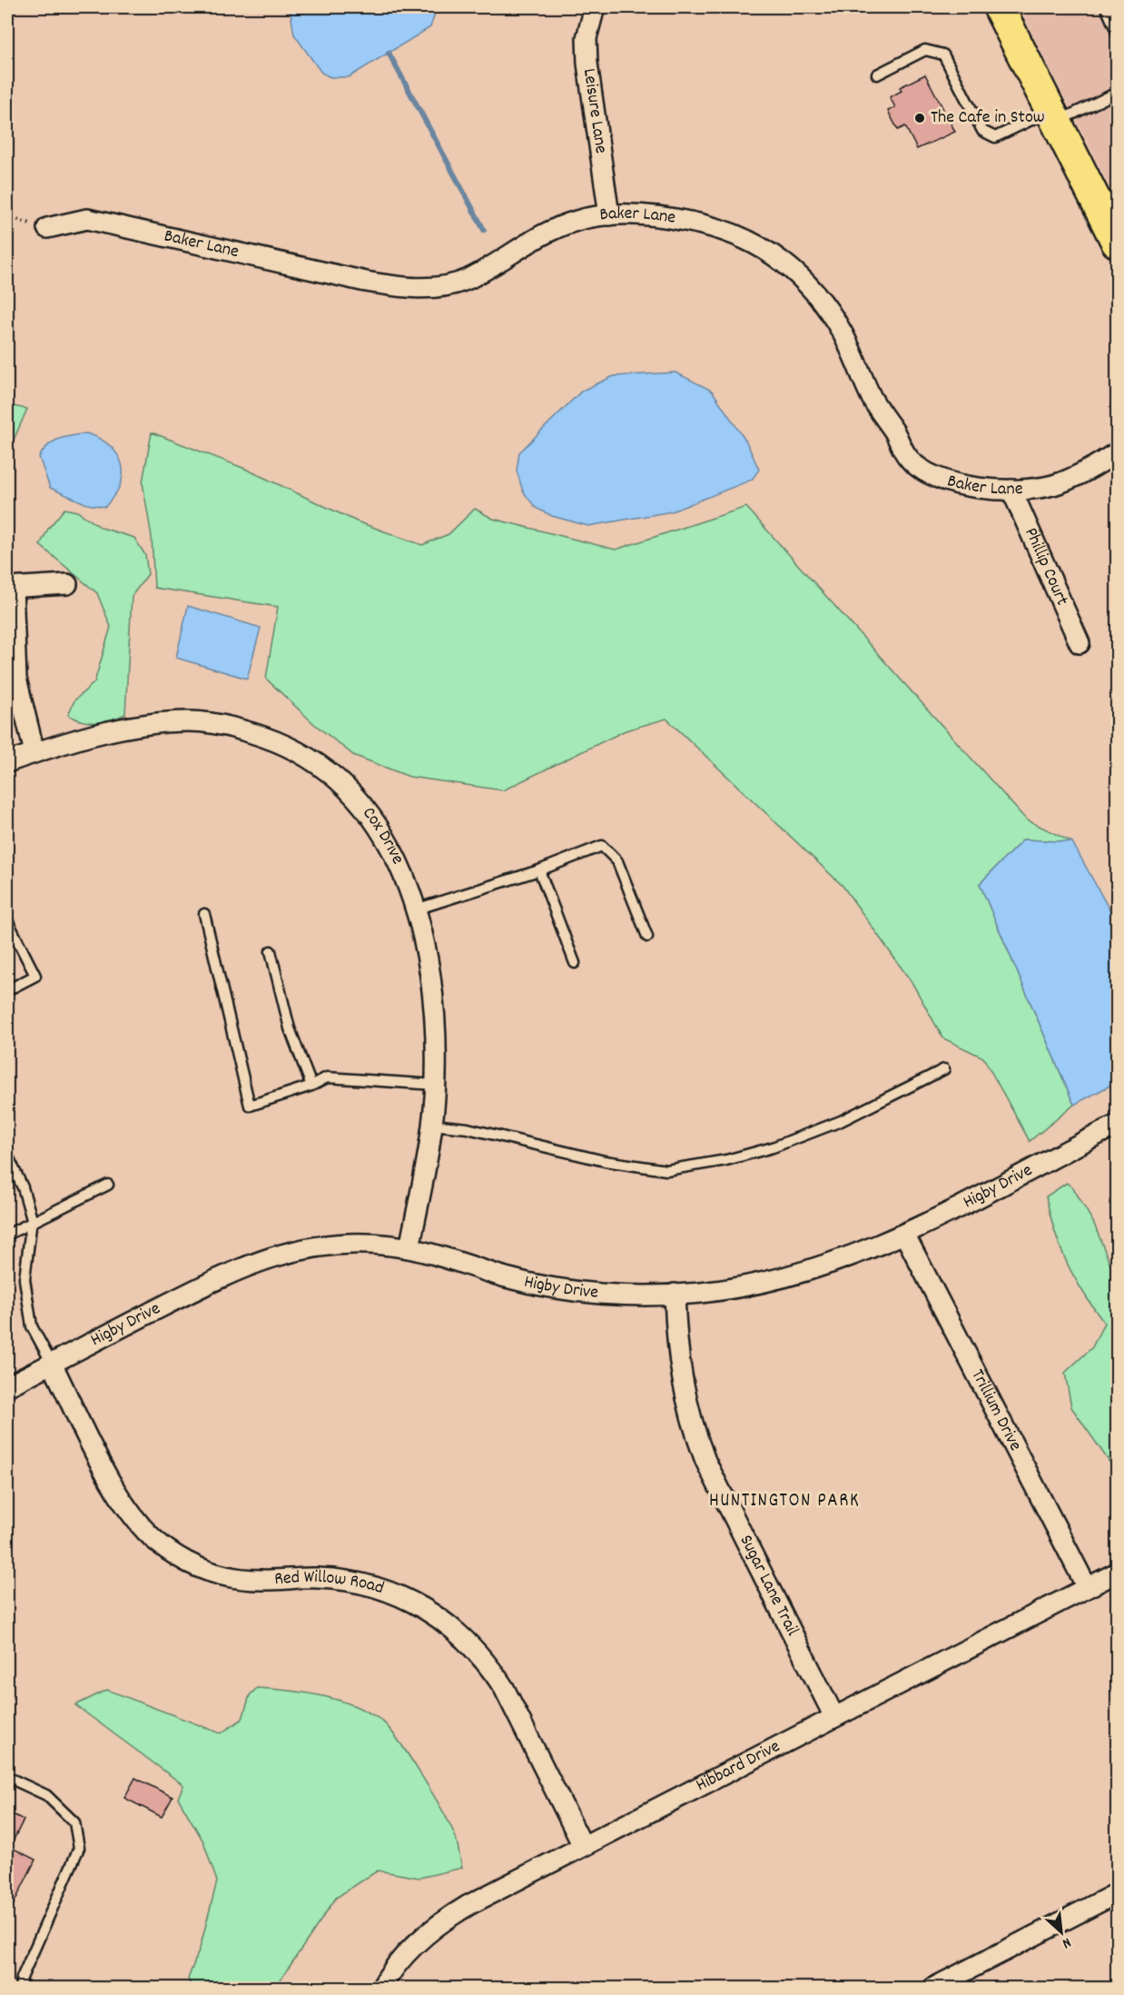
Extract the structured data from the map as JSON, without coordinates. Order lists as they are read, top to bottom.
{
  "streets": {
    "street": [
      "Leisure Lane",
      "Baker Lane",
      "Phillip Court",
      "Cox Drive",
      "Higby Drive",
      "Trillium Drive",
      "Red Willow Road",
      "Sugar Lane Trail",
      "Hibbard Drive"
    ]
  },
  "crossings": [
    ["Leisure Lane", "Baker Lane"],
    ["Baker Lane", "Phillip Court"],
    ["Cox Drive", "Higby Drive"],
    ["Higby Drive", "Trillium Drive"],
    ["Higby Drive", "Red Willow Road"],
    ["Higby Drive", "Sugar Lane Trail"],
    ["Trillium Drive", "Hibbard Drive"],
    ["Red Willow Road", "Hibbard Drive"],
    ["Sugar Lane Trail", "Hibbard Drive"]
  ],
  "districts": ["HUNTINGTON PARK"],
  "places": ["The Cafe in Stow"],
  "north": "bottom right"
}
